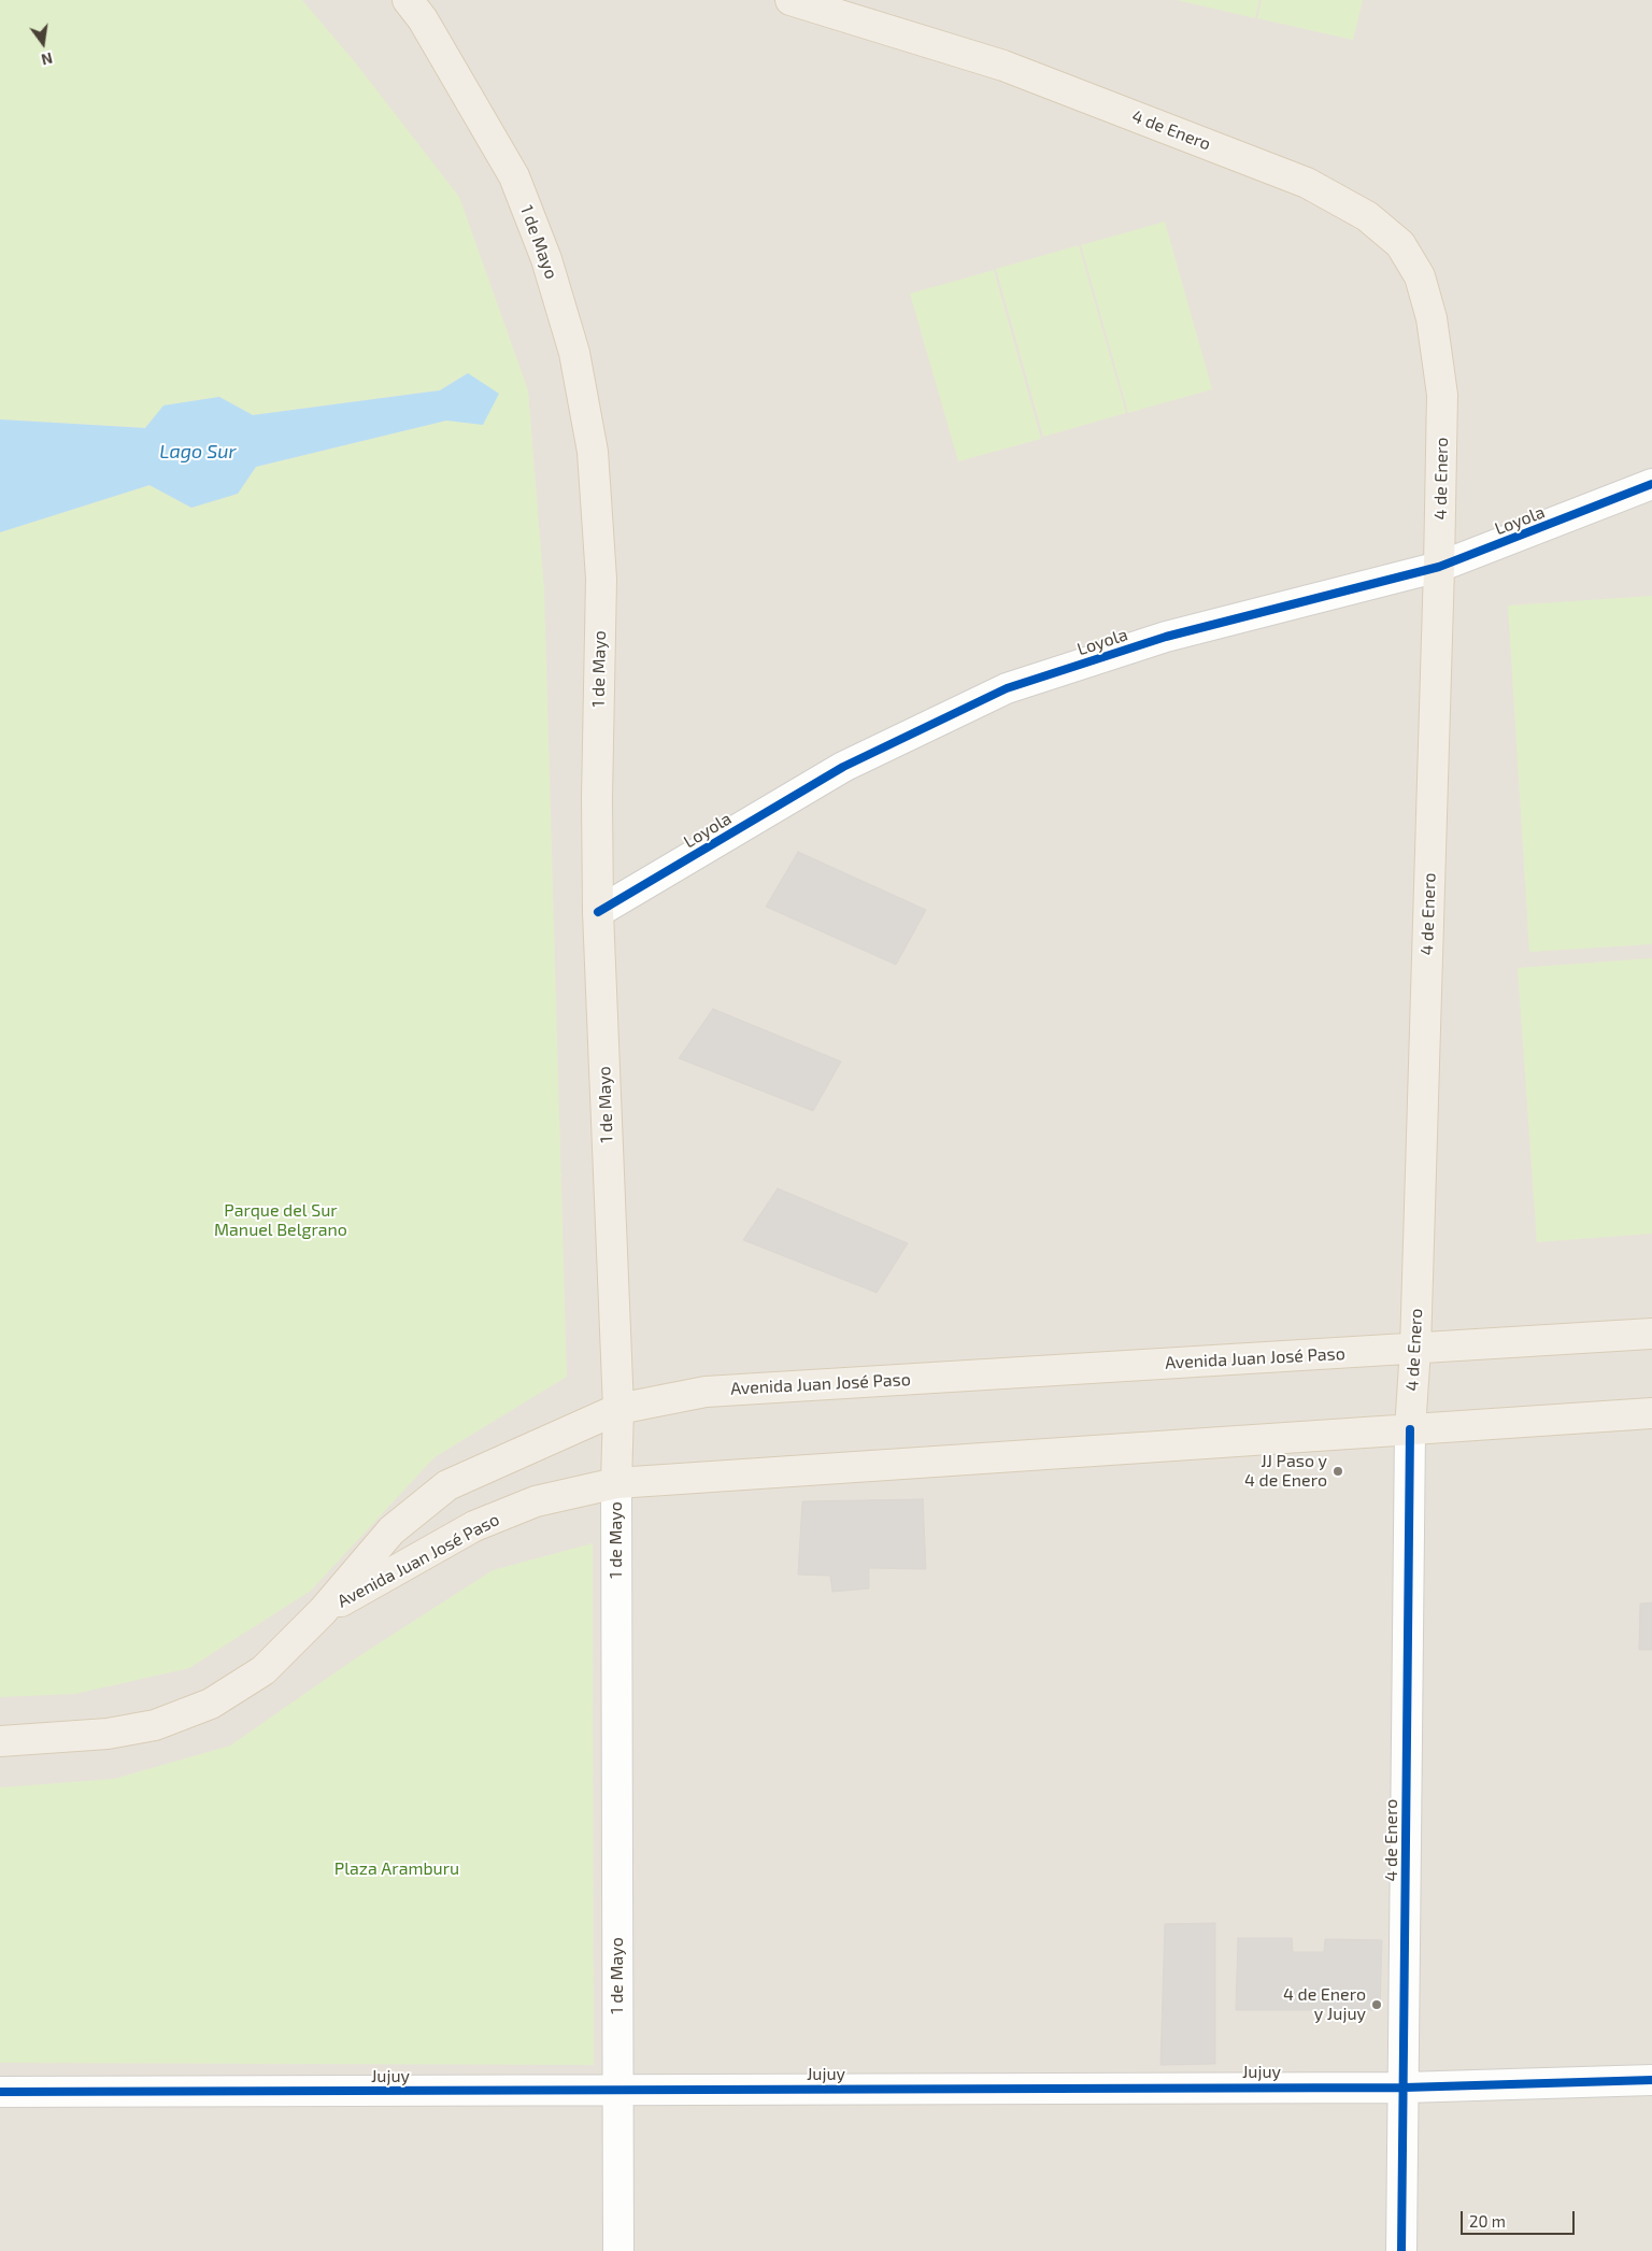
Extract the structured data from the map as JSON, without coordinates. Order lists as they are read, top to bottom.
{
  "streets": {
    "main road": ["4 de Enero", "1 de Mayo", "Avenida Juan José Paso"],
    "street": ["Loyola", "Jujuy"]
  },
  "crossings": [
    ["4 de Enero", "Loyola"],
    ["4 de Enero", "Avenida Juan José Paso"],
    ["4 de Enero", "Jujuy"],
    ["1 de Mayo", "Loyola"],
    ["1 de Mayo", "Avenida Juan José Paso"],
    ["1 de Mayo", "Jujuy"]
  ],
  "water": ["Lago Sur"],
  "parks": ["Parque del Sur Manuel Belgrano", "Plaza Aramburu"],
  "places": ["JJ Paso y 4 de Enero", "4 de Enero y Jujuy"],
  "scale_bar": "20 m",
  "north": "bottom"
}
